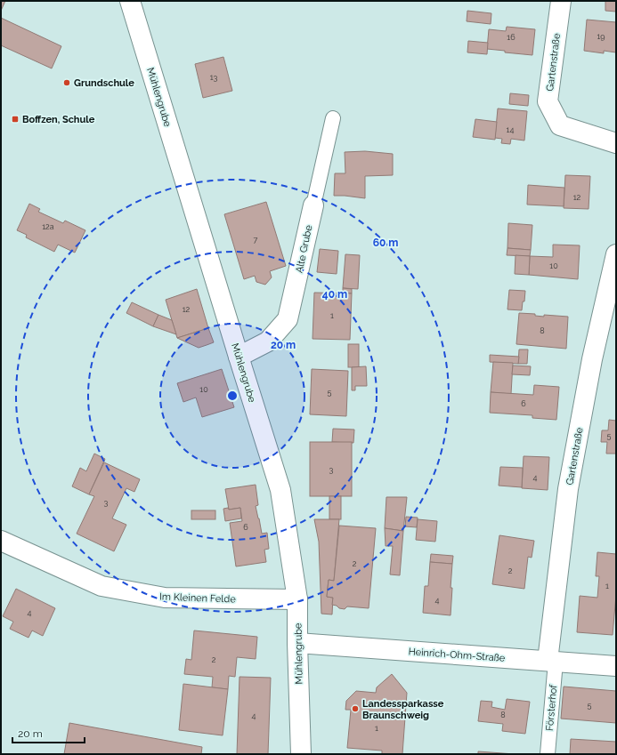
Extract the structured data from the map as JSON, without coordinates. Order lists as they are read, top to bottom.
{
  "streets": {
    "street": [
      "Gartenstraße",
      "Mühlengrube",
      "Alte Grube",
      "Im Kleinen Felde",
      "Heinrich-Ohm-Straße"
    ],
    "lane": ["Försterhof"]
  },
  "crossings": [
    ["Gartenstraße", "Heinrich-Ohm-Straße"],
    ["Gartenstraße", "Försterhof"],
    ["Mühlengrube", "Alte Grube"],
    ["Mühlengrube", "Im Kleinen Felde"],
    ["Mühlengrube", "Heinrich-Ohm-Straße"],
    ["Heinrich-Ohm-Straße", "Försterhof"]
  ],
  "places": {
    "other": ["Grundschule", "Landessparkasse Braunschweig"],
    "transit": ["Boffzen, Schule"]
  },
  "house_numbers": [
    "19",
    "16",
    "13",
    "14",
    "12",
    "12a",
    "7",
    "10",
    "12",
    "1",
    "8",
    "10",
    "5",
    "6",
    "5",
    "3",
    "4",
    "3",
    "6",
    "2",
    "2",
    "1",
    "4",
    "4",
    "2",
    "5",
    "8",
    "4",
    "1"
  ],
  "scale_bar": "20 m",
  "rings": ["60 m", "40 m", "20 m"]
}
